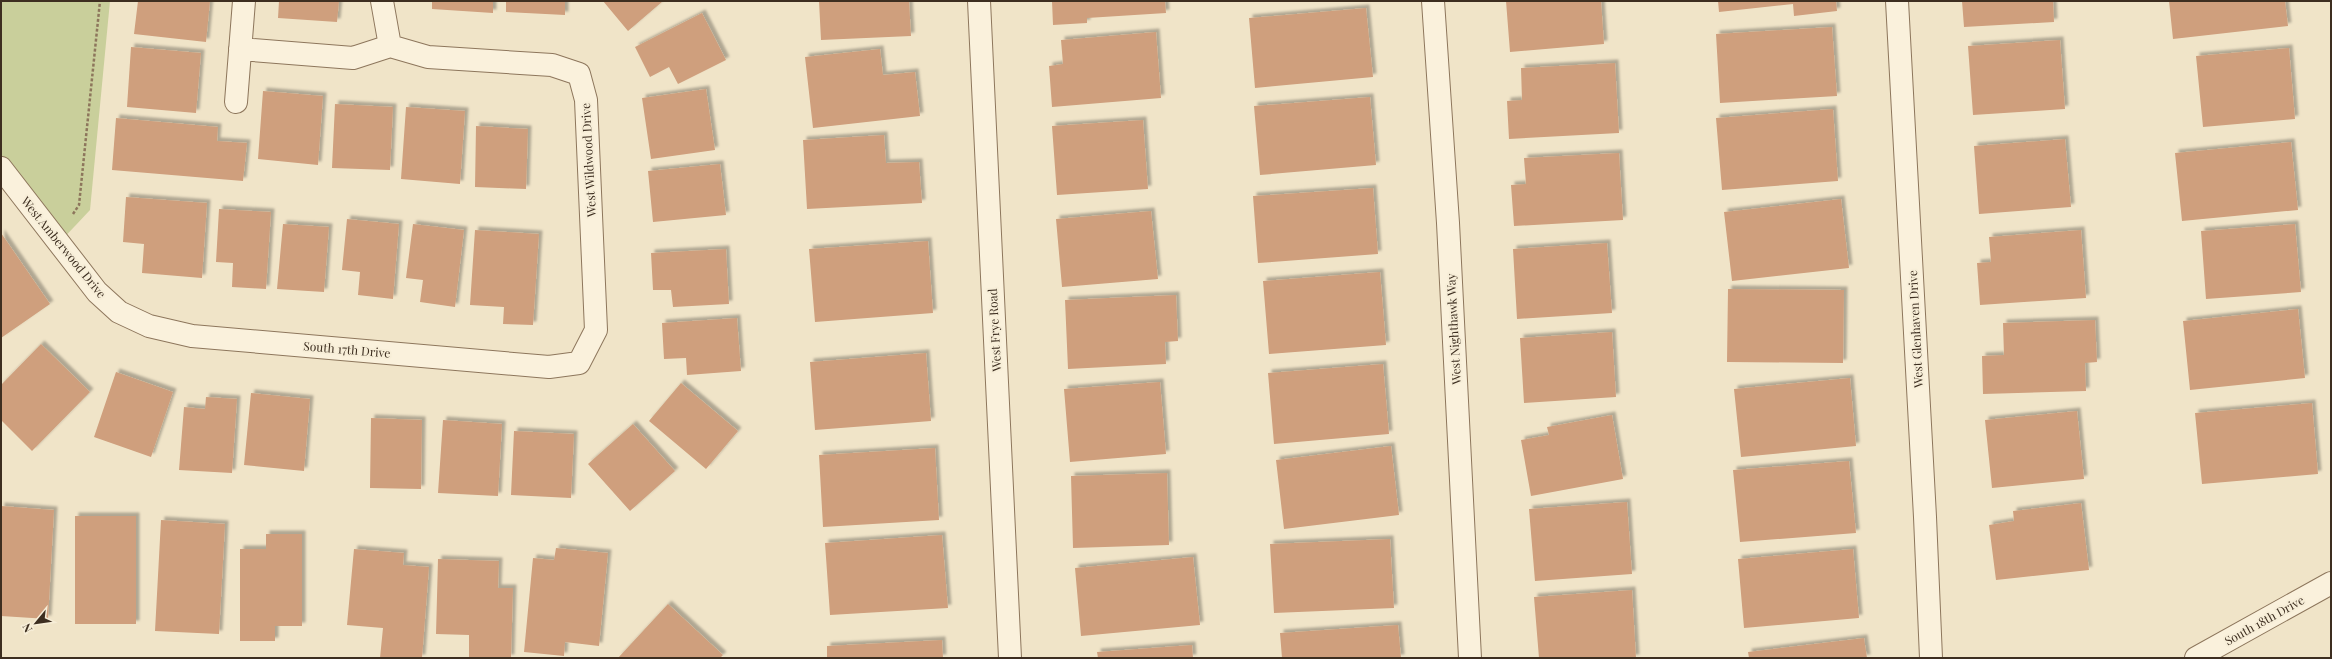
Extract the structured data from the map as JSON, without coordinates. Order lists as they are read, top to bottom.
{
  "streets": {
    "street": [
      "West Wildwood Drive",
      "West Amberwood Drive",
      "West Nighthawk Way",
      "West Glenhaven Drive",
      "West Frye Road",
      "South 17th Drive",
      "South 18th Drive"
    ]
  },
  "crossings": [
    ["West Wildwood Drive", "South 17th Drive"],
    ["West Amberwood Drive", "South 17th Drive"]
  ],
  "north": "bottom left"
}
